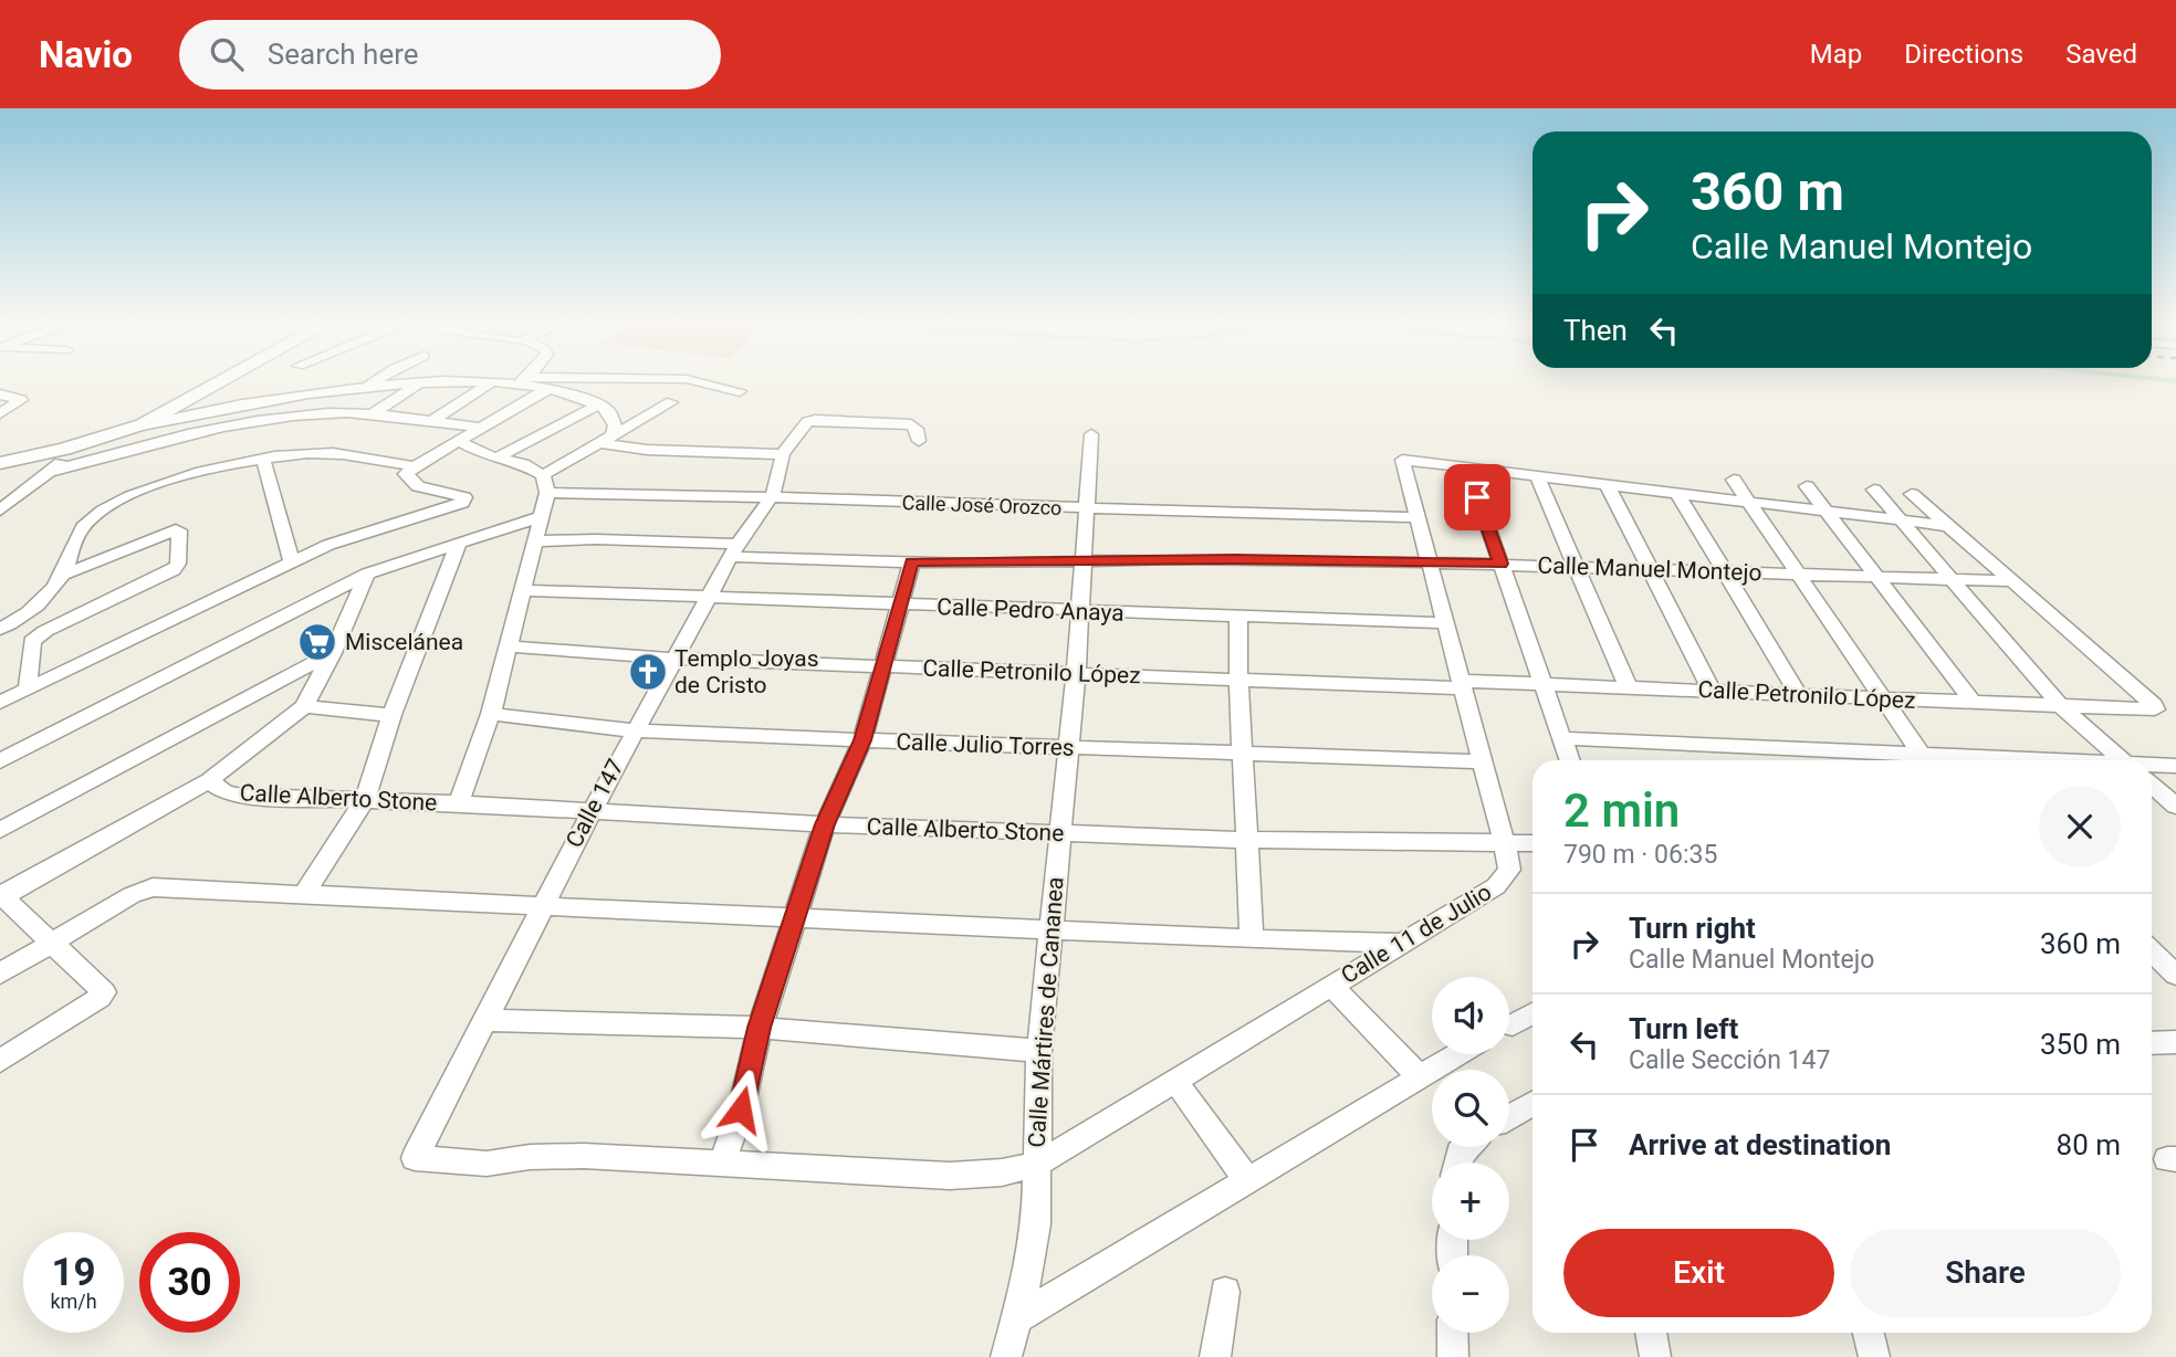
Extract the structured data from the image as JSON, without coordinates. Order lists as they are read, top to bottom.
{
  "streets": {
    "street": [
      "Calle José Orozco",
      "Calle Manuel Montejo",
      "Calle Pedro Anaya",
      "Calle Petronilo López",
      "Calle Julio Torres",
      "Calle Alberto Stone",
      "Calle 147",
      "Calle 11 de Julio",
      "Calle Mártires de Cananea"
    ]
  },
  "crossings": [
    ["Calle José Orozco", "Calle 147"],
    ["Calle José Orozco", "Calle 11 de Julio"],
    ["Calle José Orozco", "Calle Mártires de Cananea"],
    ["Calle Manuel Montejo", "Calle Petronilo López"],
    ["Calle Manuel Montejo", "Calle 147"],
    ["Calle Manuel Montejo", "Calle 11 de Julio"],
    ["Calle Manuel Montejo", "Calle Mártires de Cananea"],
    ["Calle Pedro Anaya", "Calle 147"],
    ["Calle Pedro Anaya", "Calle 11 de Julio"],
    ["Calle Pedro Anaya", "Calle Mártires de Cananea"],
    ["Calle Petronilo López", "Calle 147"],
    ["Calle Petronilo López", "Calle 11 de Julio"],
    ["Calle Petronilo López", "Calle Mártires de Cananea"],
    ["Calle Julio Torres", "Calle 147"],
    ["Calle Julio Torres", "Calle 11 de Julio"],
    ["Calle Julio Torres", "Calle Mártires de Cananea"],
    ["Calle Alberto Stone", "Calle 147"],
    ["Calle Alberto Stone", "Calle 11 de Julio"],
    ["Calle Alberto Stone", "Calle Mártires de Cananea"],
    ["Calle 147", "Calle 11 de Julio"],
    ["Calle 11 de Julio", "Calle Mártires de Cananea"]
  ],
  "places": {
    "supermarket": ["Miscelánea"],
    "church": ["Templo Joyas de Cristo"]
  },
  "page": {
    "header": "Navio",
    "search": "Search here",
    "nav": ["Map", "Directions", "Saved"],
    "turn": ["360 m", "Calle Manuel Montejo"],
    "then": "Then",
    "heading": ["2 min", "790 m · 06:35"],
    "list": [
      {
        "name": "Turn right",
        "note": "Calle Manuel Montejo",
        "value": "360 m"
      },
      {
        "name": "Turn left",
        "note": "Calle Sección 147",
        "value": "350 m"
      },
      {
        "name": "Arrive at destination",
        "value": "80 m"
      }
    ],
    "map_buttons": ["+", "−"],
    "buttons": ["Exit", "Share"],
    "speed": "19 km/h",
    "limit": "30"
  }
}
